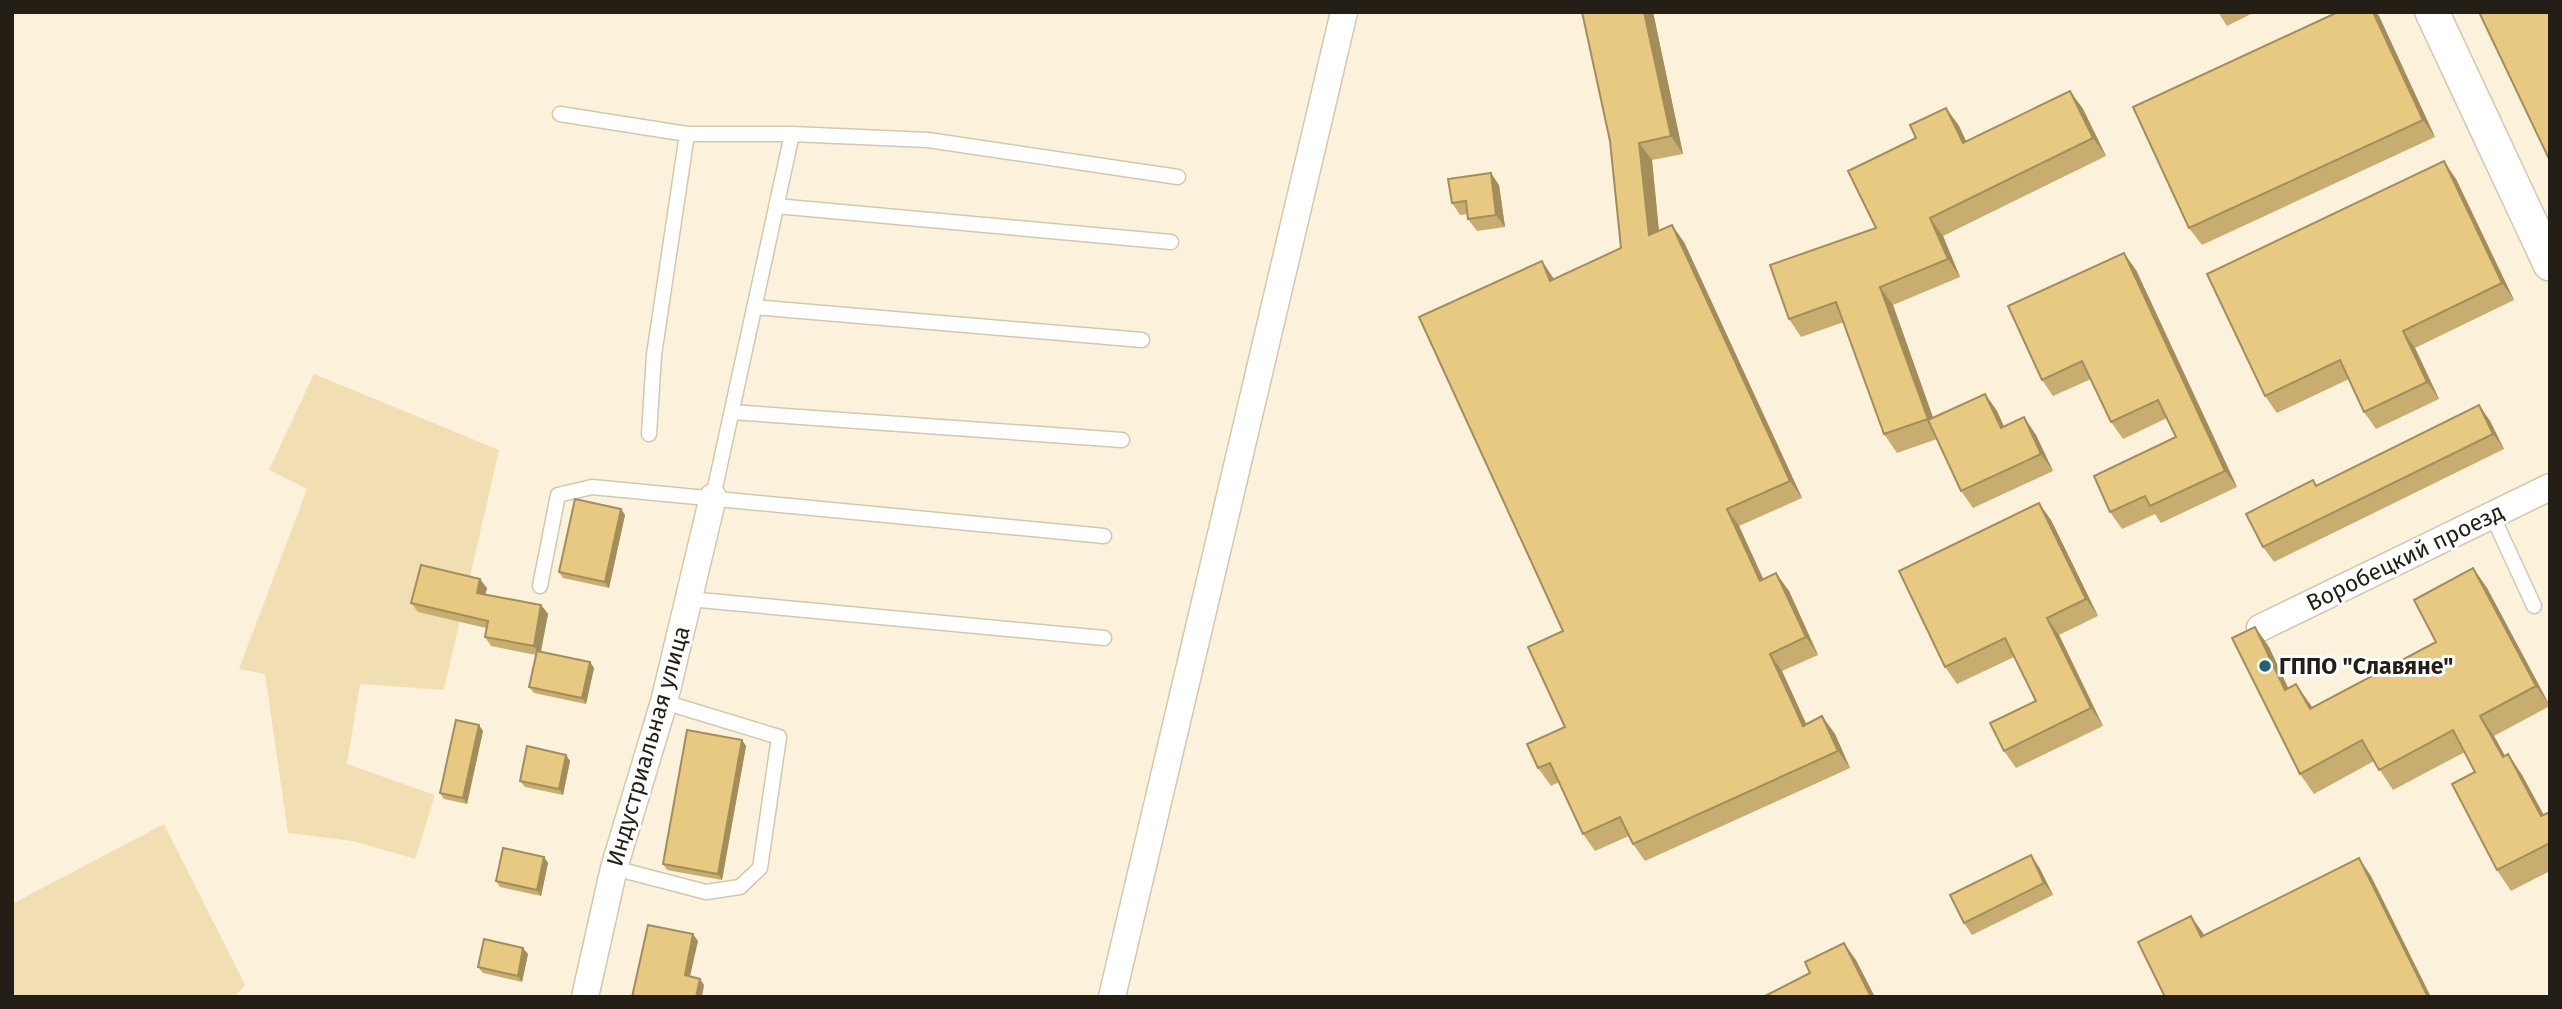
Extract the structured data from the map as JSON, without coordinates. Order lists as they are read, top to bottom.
{
  "streets": {
    "street": ["Воробецкий проезд", "Индустриальная улица"]
  },
  "places": ["ГППО \"Славяне\""]
}
